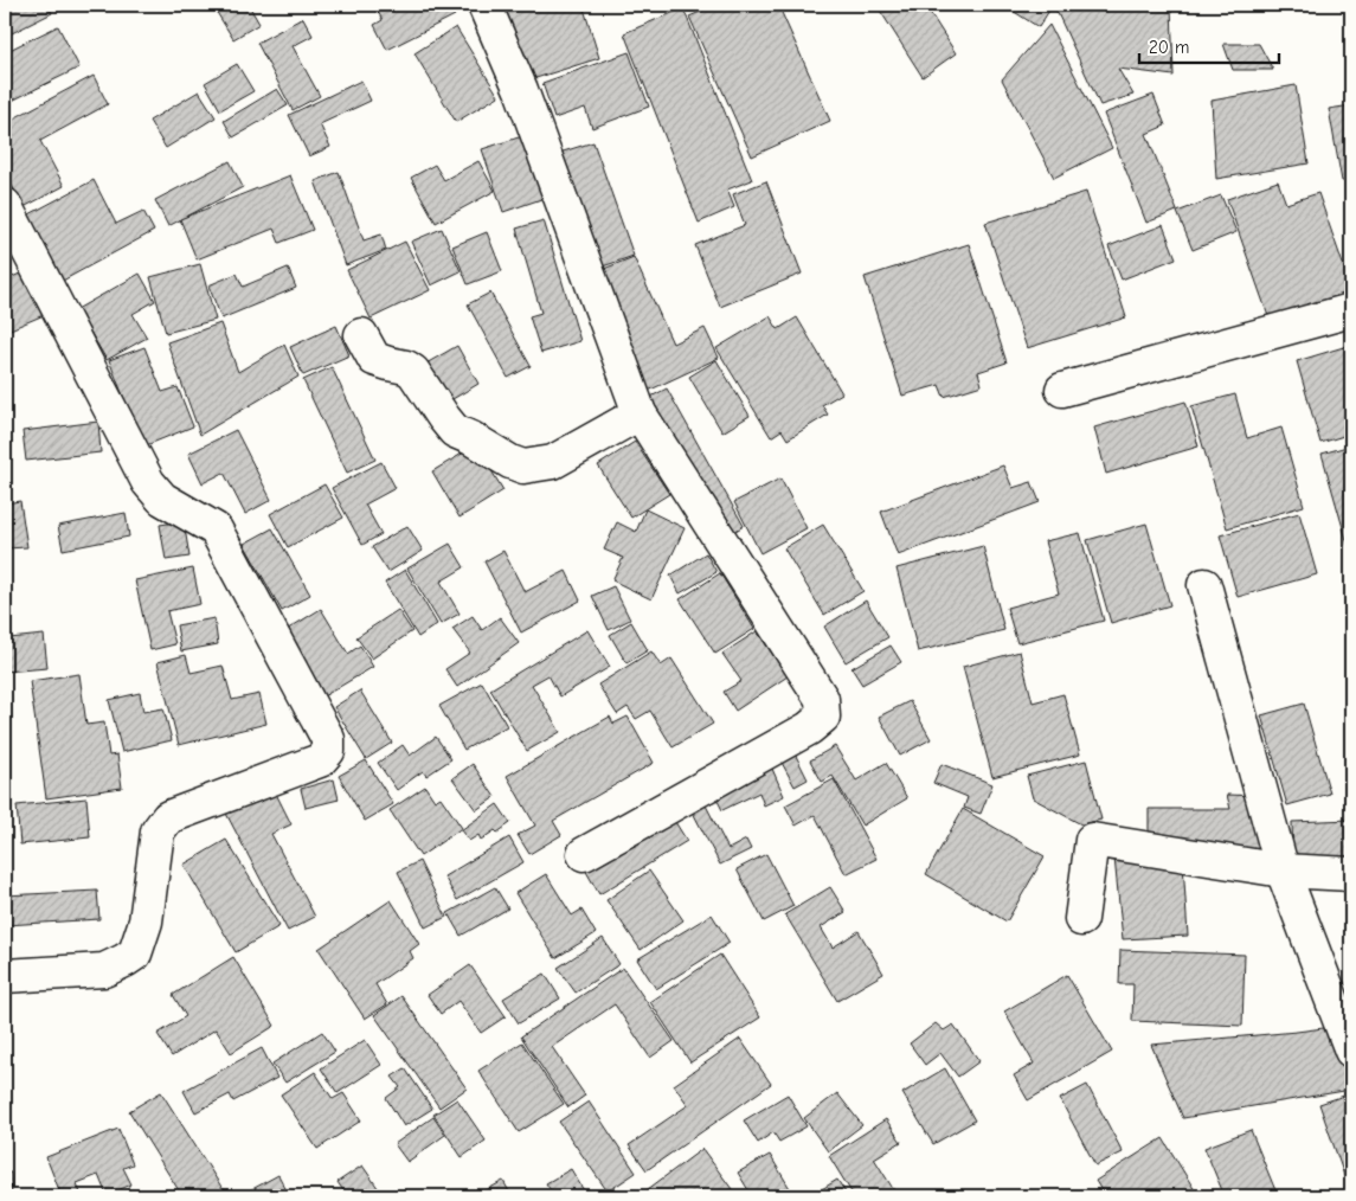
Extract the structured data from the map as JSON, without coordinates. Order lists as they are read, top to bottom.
{
  "scale_bar": "20 m"
}
